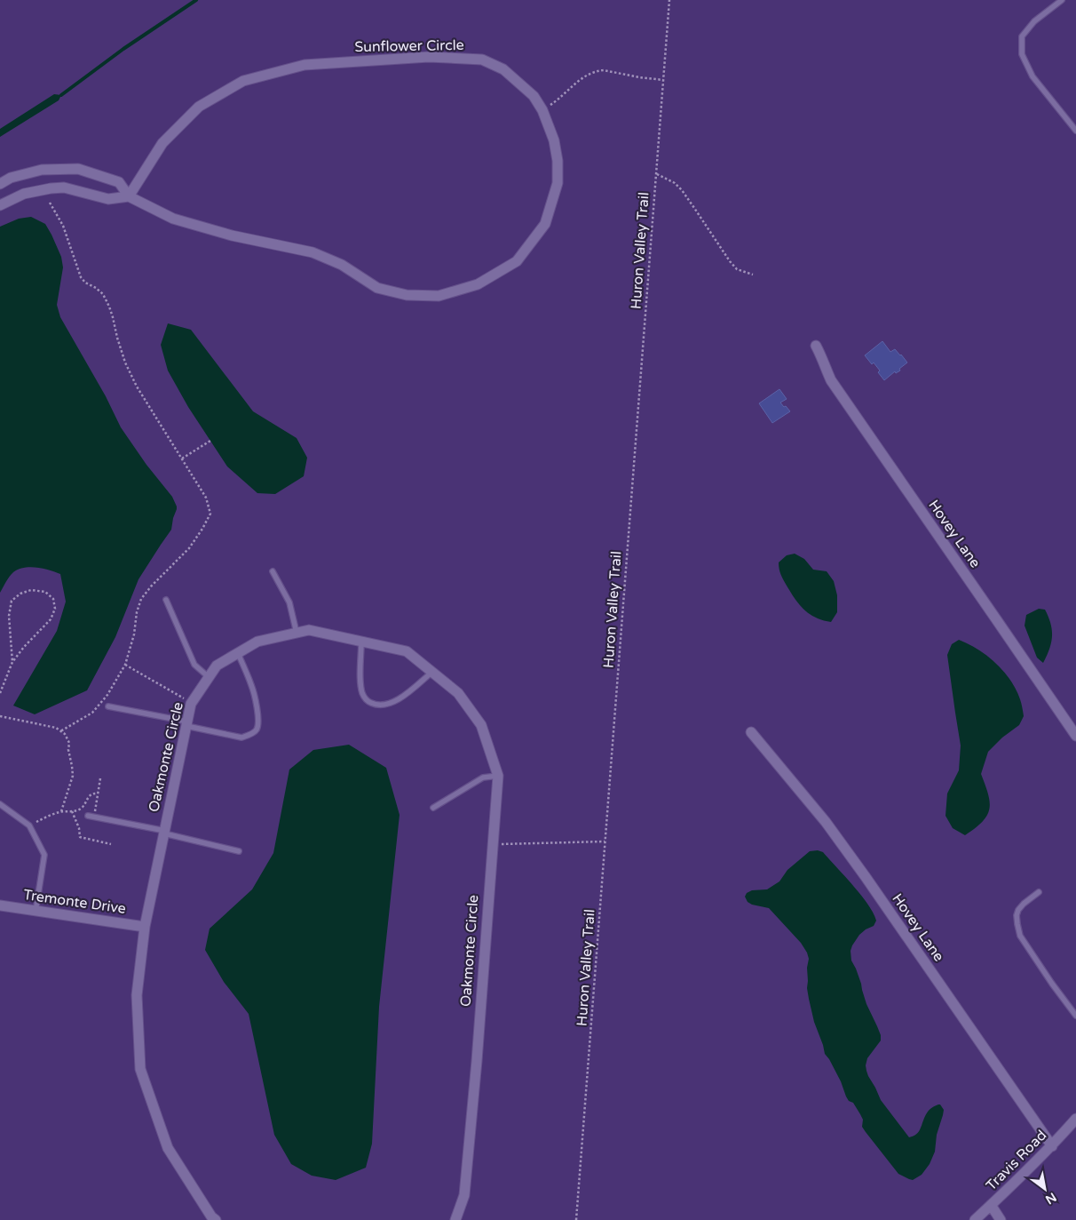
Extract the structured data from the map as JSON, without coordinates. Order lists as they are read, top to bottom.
{
  "streets": {
    "street": [
      "Sunflower Circle",
      "Hovey Lane",
      "Oakmonte Circle",
      "Tremonte Drive",
      "Travis Road"
    ],
    "path": ["Huron Valley Trail"]
  },
  "crossings": [
    ["Hovey Lane", "Travis Road"],
    ["Oakmonte Circle", "Tremonte Drive"]
  ],
  "north": "bottom right"
}
